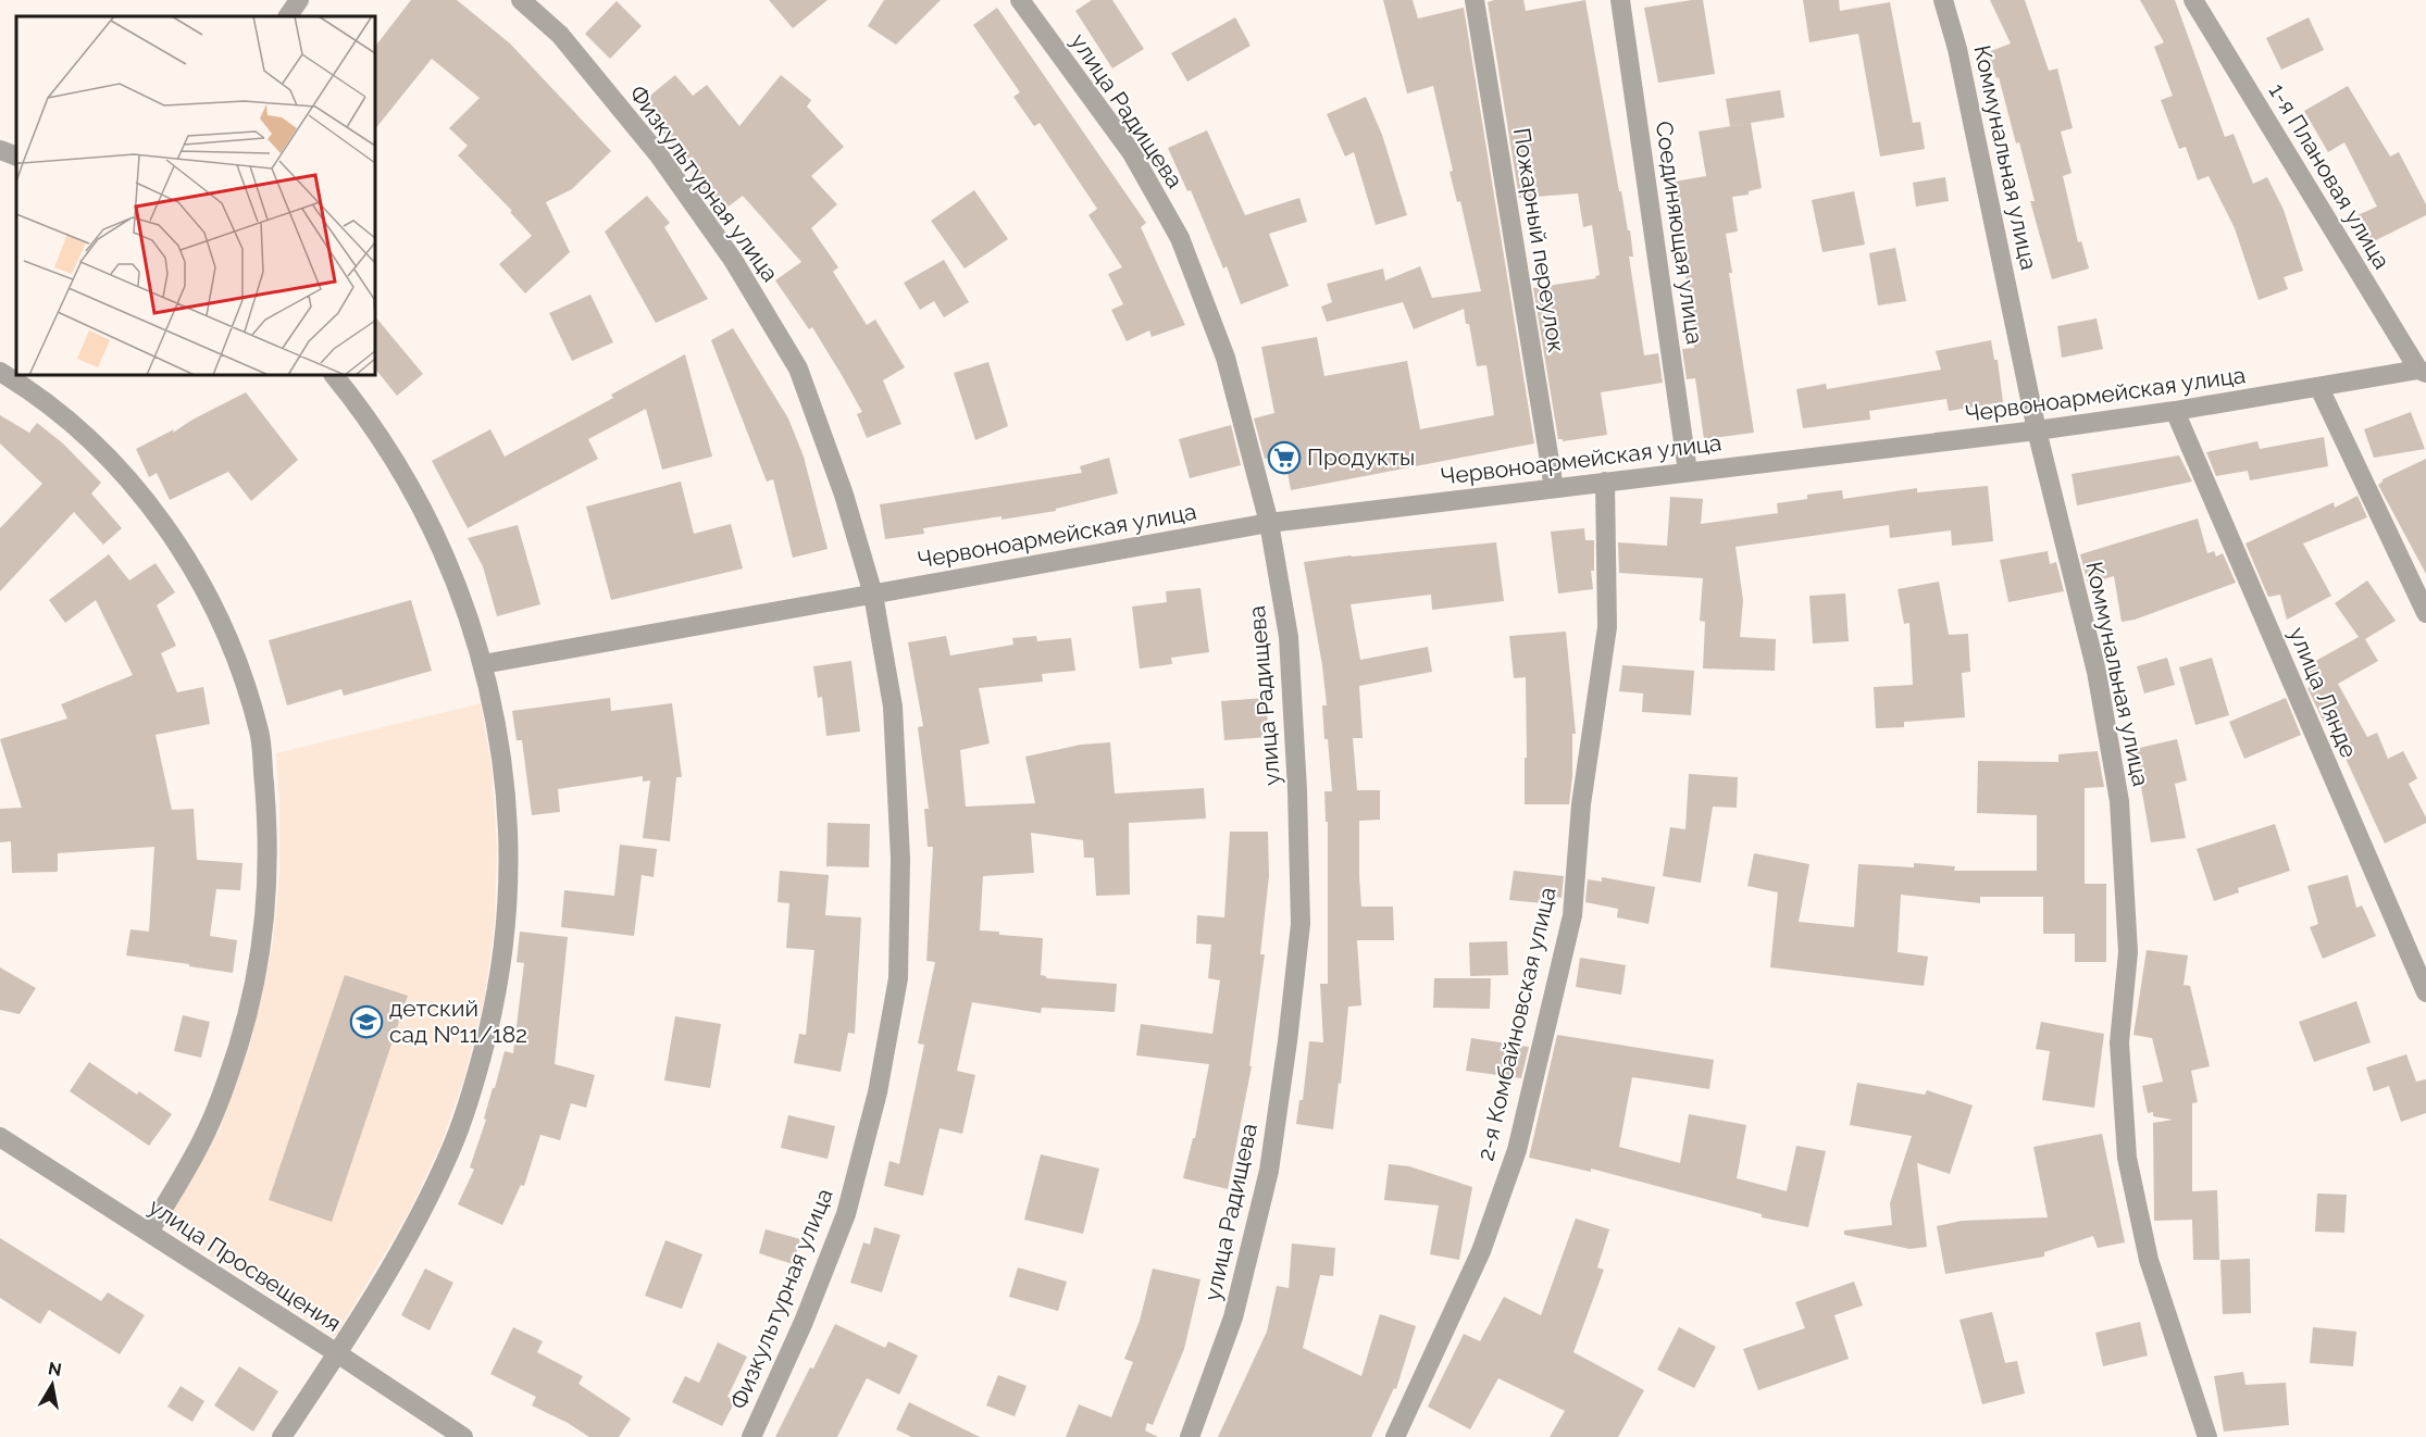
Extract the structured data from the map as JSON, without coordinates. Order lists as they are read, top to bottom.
{
  "streets": {
    "street": [
      "улица Радищева",
      "Коммунальная улица",
      "1-я Плановая улица",
      "Физкультурная улица",
      "Соединяющая улица",
      "Пожарный переулок",
      "Червоноармейская улица",
      "улица Лянде",
      "2-я Комбайновская улица",
      "улица Просвещения"
    ]
  },
  "crossings": [
    ["улица Радищева", "Червоноармейская улица"],
    ["Коммунальная улица", "Червоноармейская улица"],
    ["1-я Плановая улица", "Червоноармейская улица"],
    ["Физкультурная улица", "Червоноармейская улица"],
    ["Соединяющая улица", "Червоноармейская улица"],
    ["Пожарный переулок", "Червоноармейская улица"],
    ["Червоноармейская улица", "улица Лянде"],
    ["Червоноармейская улица", "2-я Комбайновская улица"]
  ],
  "places": {
    "supermarket": ["Продукты"],
    "school or university": ["детский сад №11/182"]
  },
  "north": "top"
}
